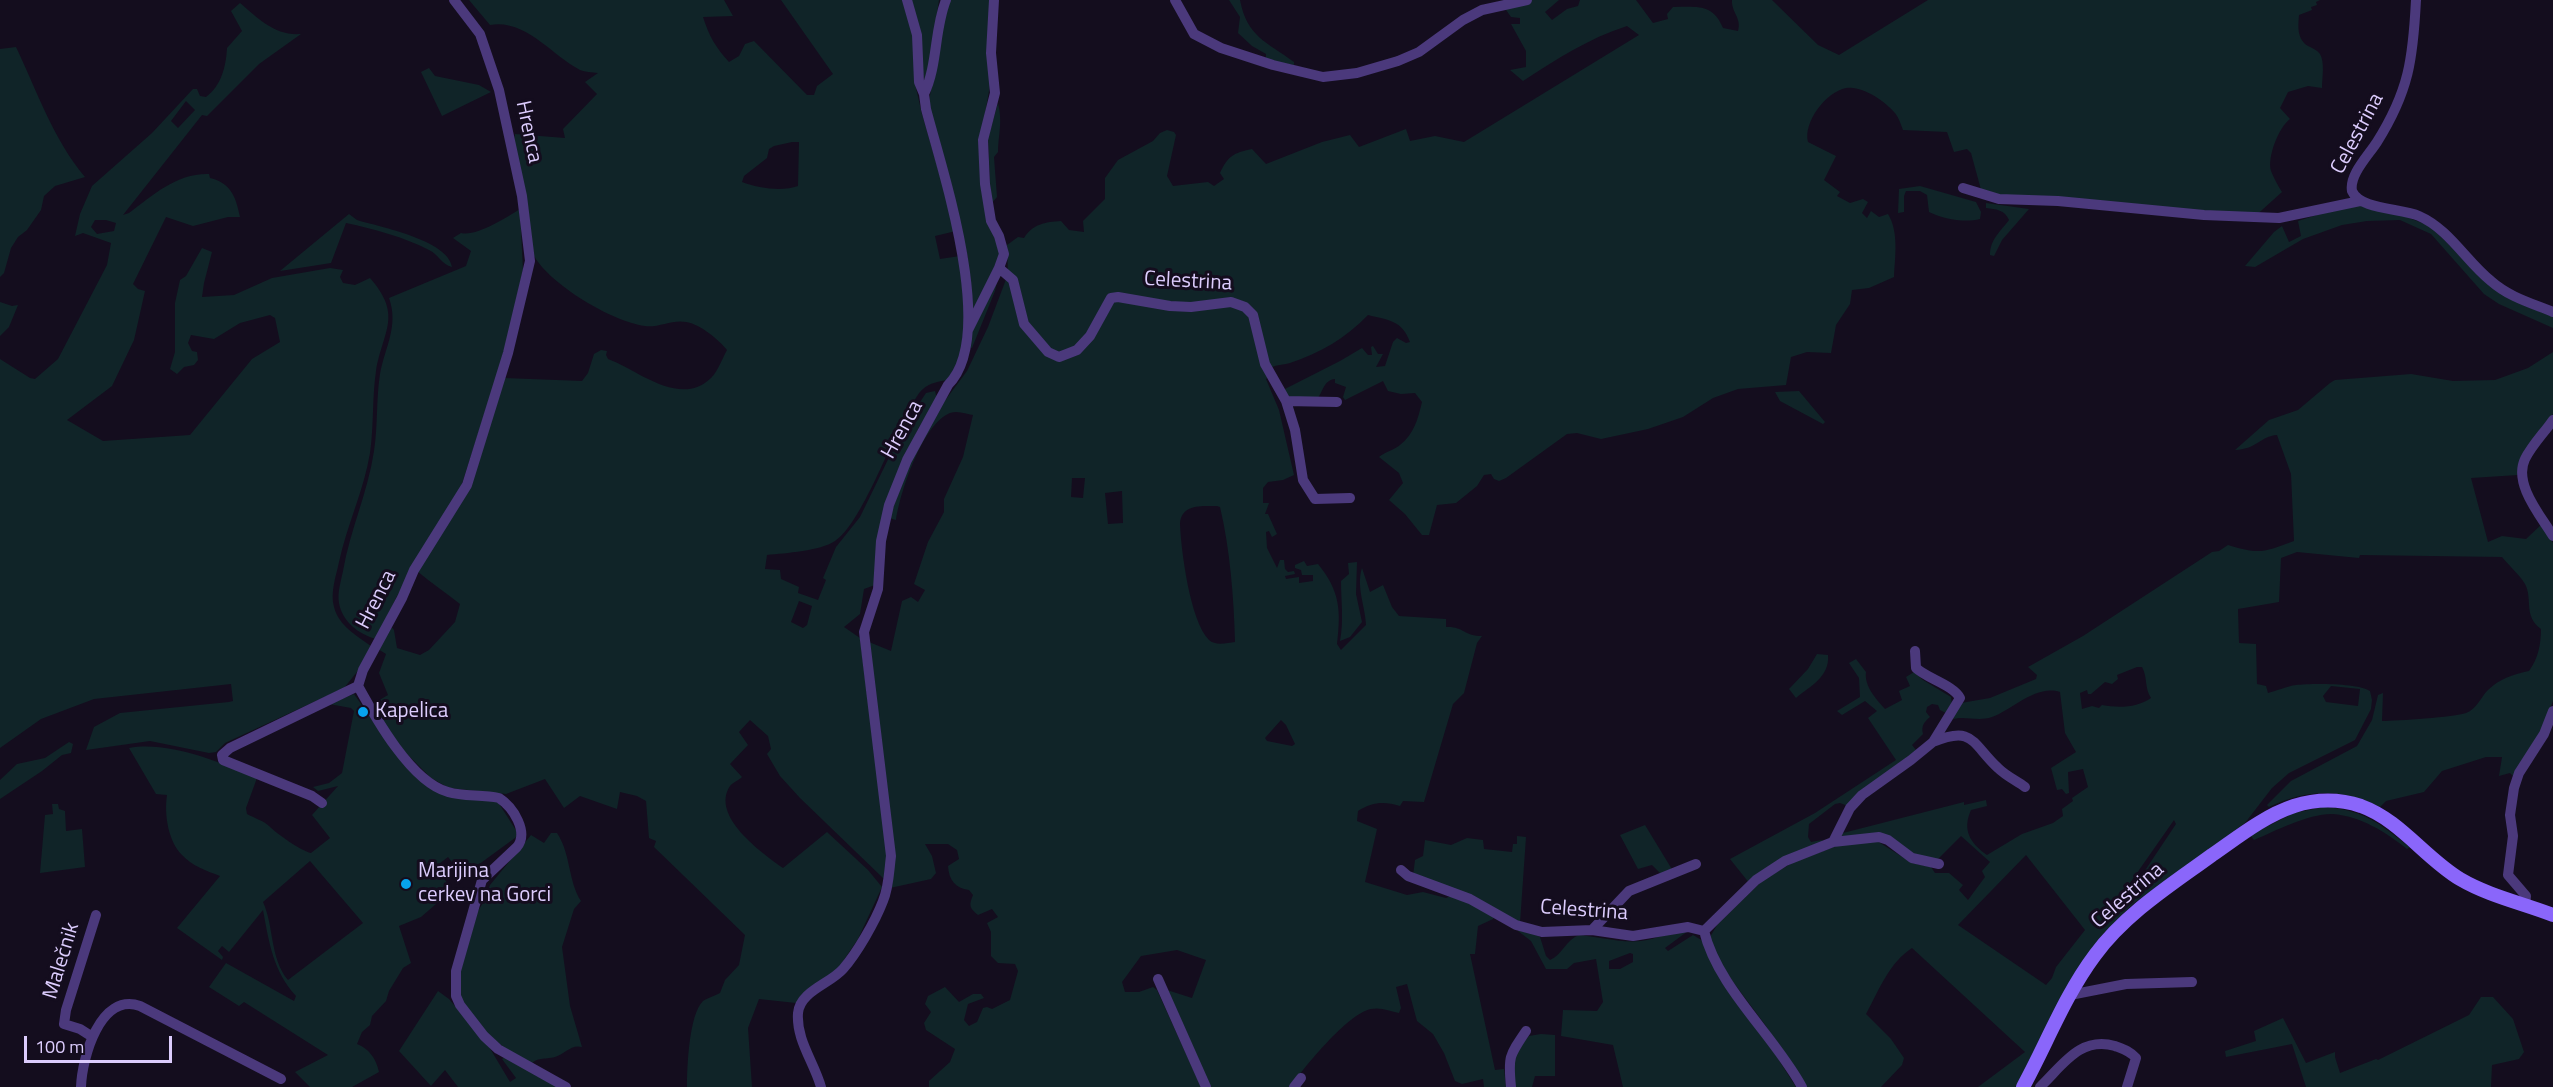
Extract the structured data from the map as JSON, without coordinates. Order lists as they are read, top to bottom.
{
  "streets": {
    "street": ["Hrenca", "Celestrina", "Malečnik"]
  },
  "places": ["Kapelica", "Marijina cerkev na Gorci"],
  "scale_bar": "100 m"
}
